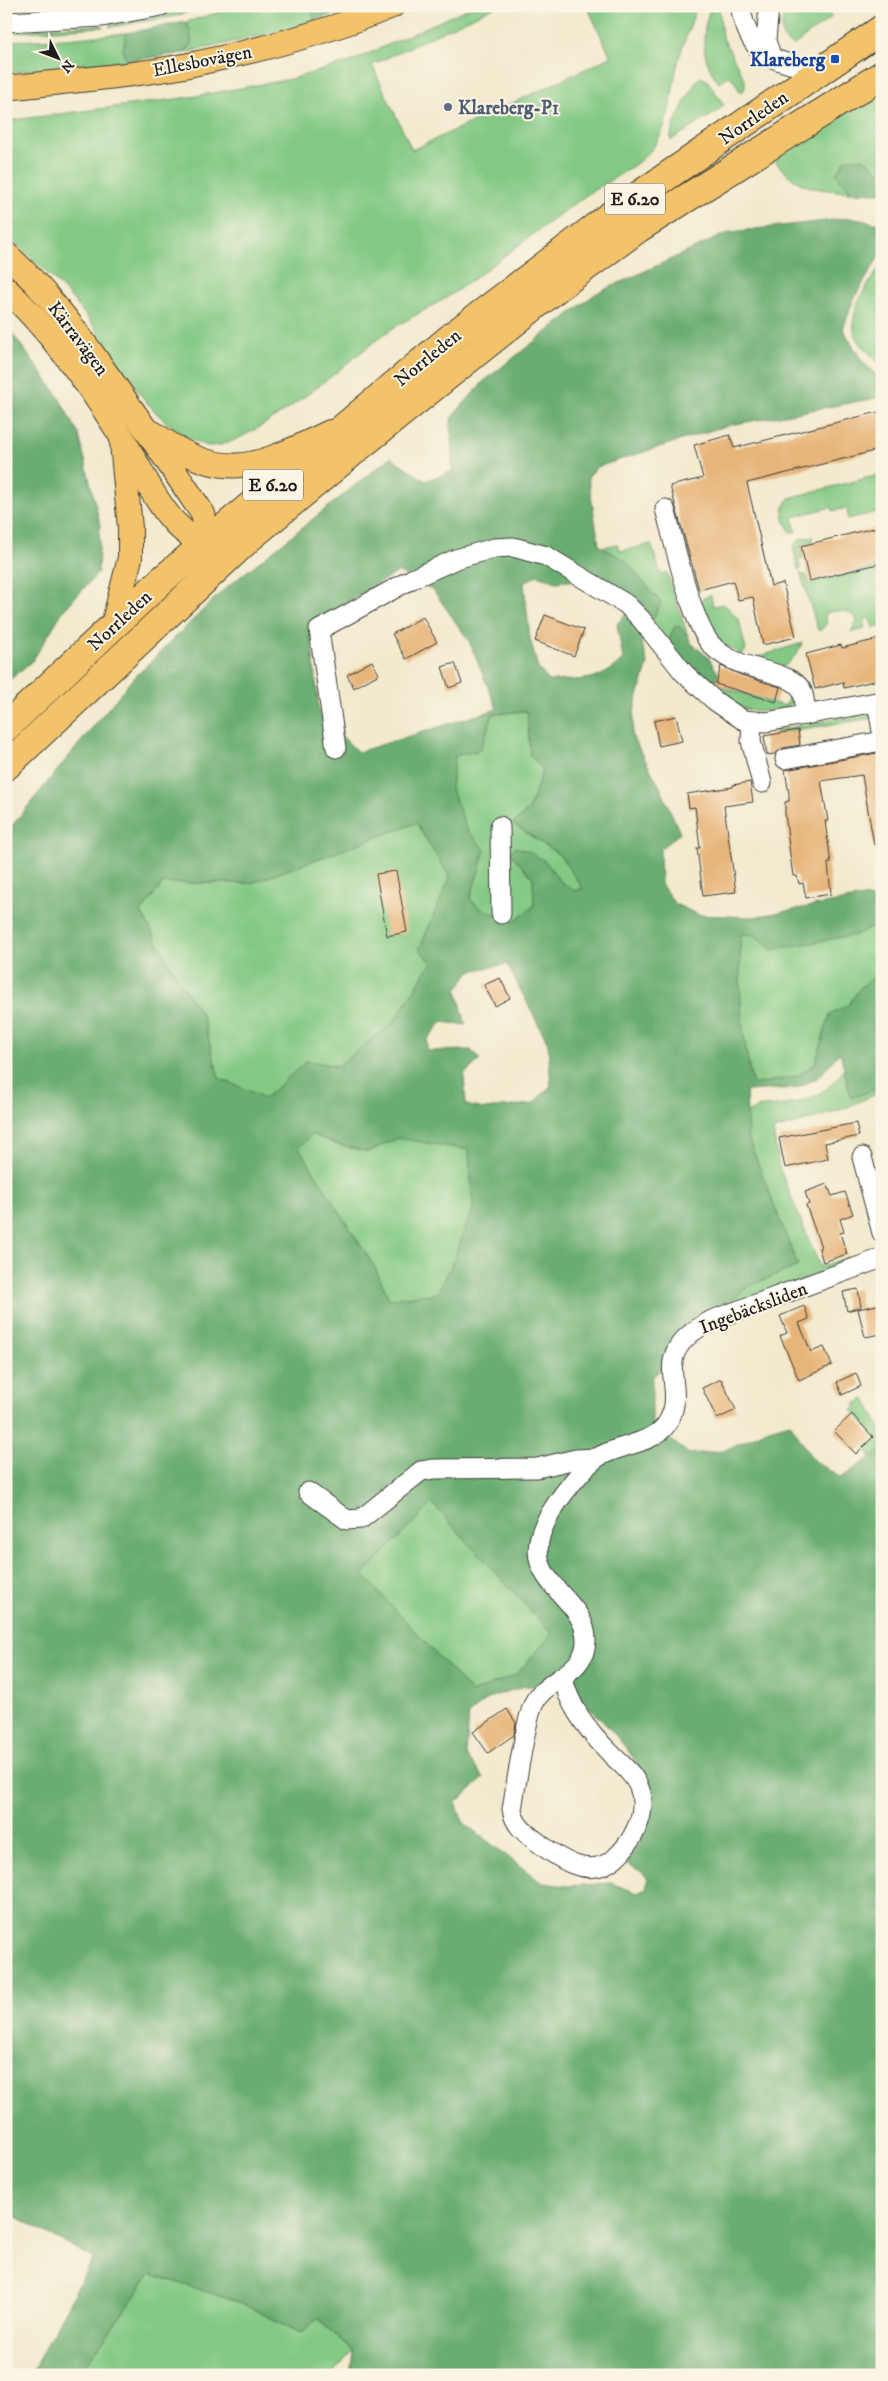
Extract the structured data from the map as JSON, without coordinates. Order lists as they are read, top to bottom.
{
  "streets": {
    "highway": ["Norrleden", "E 6.20"],
    "main road": ["Ellesbovägen", "Kärravägen"],
    "street": ["Ingebäcksliden"]
  },
  "crossings": [
    ["Norrleden", "Kärravägen"]
  ],
  "places": {
    "transit": ["Klareberg"],
    "other": ["Klareberg-P1"]
  },
  "north": "bottom right"
}
